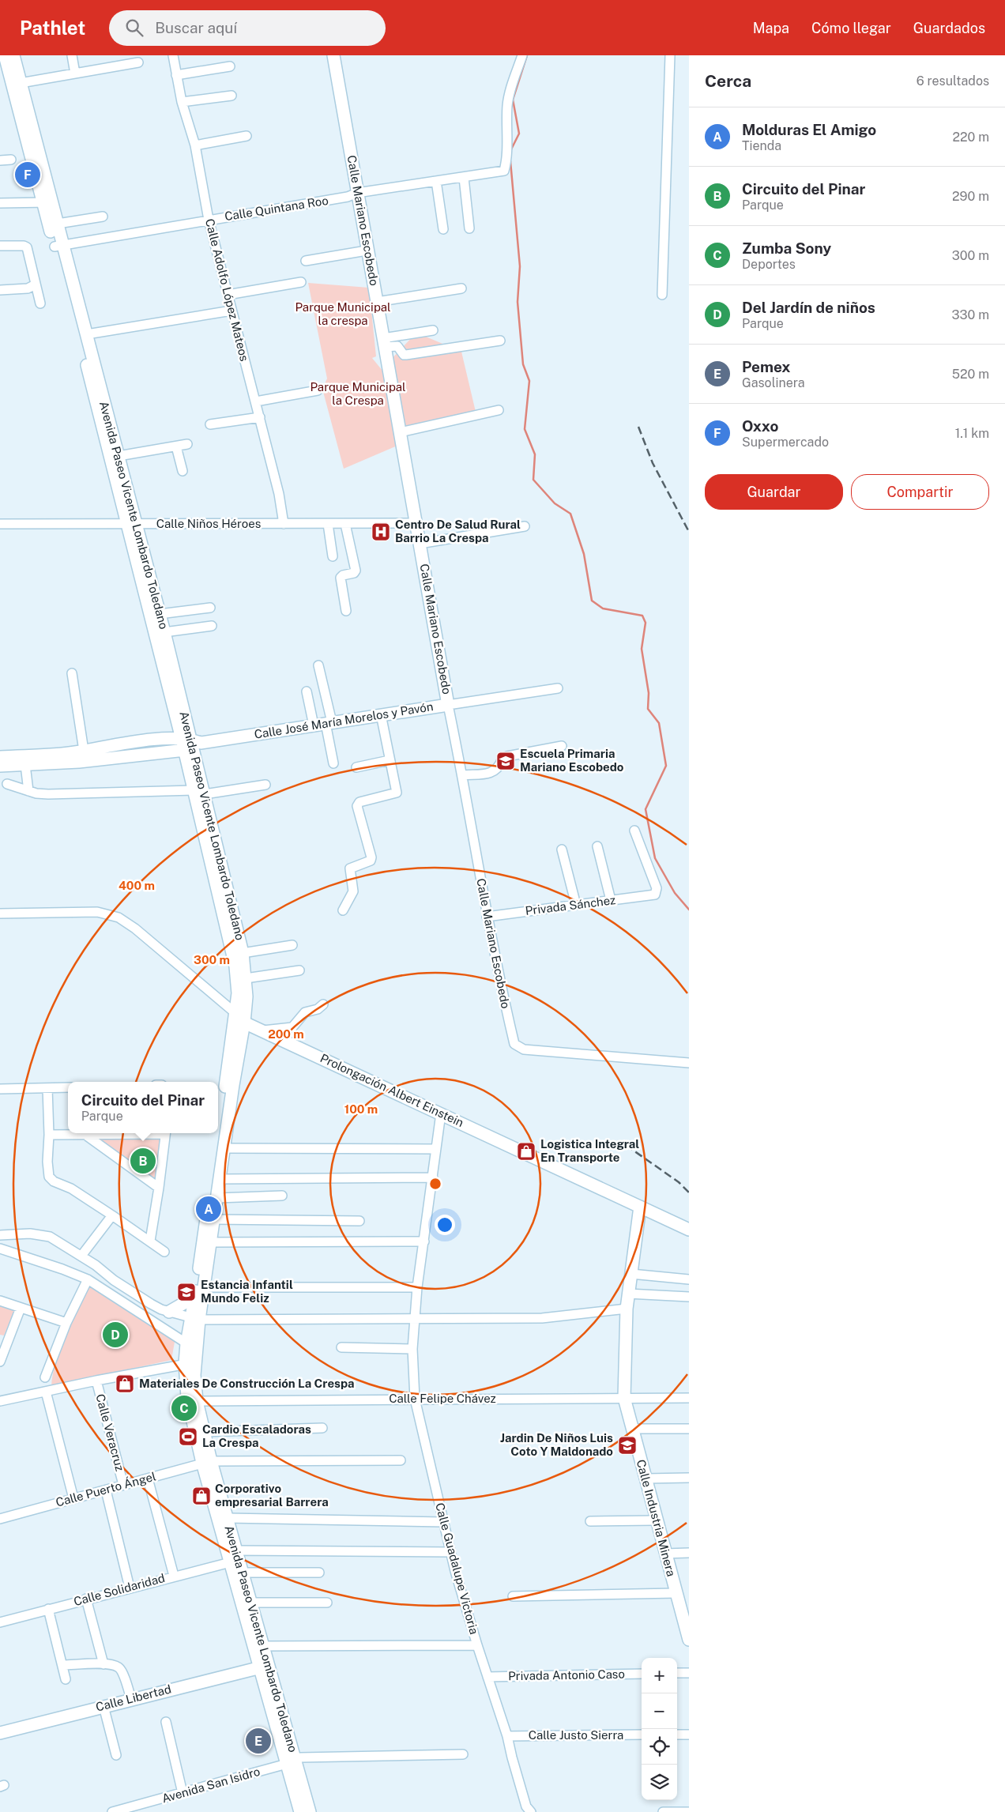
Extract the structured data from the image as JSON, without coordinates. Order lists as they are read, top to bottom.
{
  "streets": {
    "main road": [
      "Calle Mariano Escobedo",
      "Avenida Paseo Vicente Lombardo Toledano",
      "Calle José María Morelos y Pavón",
      "Prolongación Albert Einstein",
      "Calle Industria Minera",
      "Calle Libertad"
    ],
    "street": [
      "Calle Quintana Roo",
      "Calle Adolfo López Mateos",
      "Calle Niños Héroes",
      "Privada Sánchez",
      "Calle Felipe Chávez",
      "Calle Veracruz",
      "Calle Puerto Ángel",
      "Calle Guadalupe Victoria",
      "Calle Solidaridad",
      "Privada Antonio Caso",
      "Calle Justo Sierra",
      "Avenida San Isidro"
    ]
  },
  "crossings": [
    ["Calle Quintana Roo", "Calle Mariano Escobedo"],
    ["Calle Quintana Roo", "Calle Adolfo López Mateos"],
    ["Calle Quintana Roo", "Avenida Paseo Vicente Lombardo Toledano"],
    ["Calle Mariano Escobedo", "Calle Niños Héroes"],
    ["Calle Mariano Escobedo", "Calle José María Morelos y Pavón"],
    ["Calle Mariano Escobedo", "Privada Sánchez"],
    ["Calle Adolfo López Mateos", "Calle Niños Héroes"],
    ["Avenida Paseo Vicente Lombardo Toledano", "Calle Niños Héroes"],
    ["Avenida Paseo Vicente Lombardo Toledano", "Calle José María Morelos y Pavón"],
    ["Avenida Paseo Vicente Lombardo Toledano", "Prolongación Albert Einstein"],
    ["Avenida Paseo Vicente Lombardo Toledano", "Calle Felipe Chávez"],
    ["Avenida Paseo Vicente Lombardo Toledano", "Calle Puerto Ángel"],
    ["Avenida Paseo Vicente Lombardo Toledano", "Calle Solidaridad"],
    ["Avenida Paseo Vicente Lombardo Toledano", "Calle Libertad"],
    ["Avenida Paseo Vicente Lombardo Toledano", "Avenida San Isidro"],
    ["Prolongación Albert Einstein", "Calle Industria Minera"],
    ["Prolongación Albert Einstein", "Calle Guadalupe Victoria"],
    ["Calle Felipe Chávez", "Calle Industria Minera"],
    ["Calle Felipe Chávez", "Calle Guadalupe Victoria"],
    ["Calle Veracruz", "Calle Puerto Ángel"],
    ["Calle Guadalupe Victoria", "Calle Solidaridad"],
    ["Calle Guadalupe Victoria", "Privada Antonio Caso"],
    ["Calle Guadalupe Victoria", "Calle Justo Sierra"]
  ],
  "parks": ["Parque Municipal la crespa", "Parque Municipal la Crespa"],
  "places": {
    "hospital": ["Centro De Salud Rural Barrio La Crespa"],
    "school or university": ["Escuela Primaria Mariano Escobedo", "Estancia Infantil Mundo Feliz", "Jardin De Niños Luis Coto Y Maldonado"],
    "shop": ["Logistica Integral En Transporte", "Materiales De Construcción La Crespa", "Corporativo empresarial Barrera"],
    "sports": ["Cardio Escaladoras La Crespa"]
  },
  "page": {
    "header": "Pathlet",
    "search": "Buscar aquí",
    "nav": ["Mapa", "Cómo llegar", "Guardados"],
    "heading": ["Cerca", "6 resultados"],
    "list": [
      {
        "mark": "A",
        "name": "Molduras El Amigo",
        "note": "Tienda",
        "value": "220 m"
      },
      {
        "mark": "B",
        "name": "Circuito del Pinar",
        "note": "Parque",
        "value": "290 m"
      },
      {
        "mark": "C",
        "name": "Zumba Sony",
        "note": "Deportes",
        "value": "300 m"
      },
      {
        "mark": "D",
        "name": "Del Jardín de niños",
        "note": "Parque",
        "value": "330 m"
      },
      {
        "mark": "E",
        "name": "Pemex",
        "note": "Gasolinera",
        "value": "520 m"
      },
      {
        "mark": "F",
        "name": "Oxxo",
        "note": "Supermercado",
        "value": "1.1 km"
      }
    ],
    "pins": [
      "F",
      "B",
      "A",
      "D",
      "C",
      "E"
    ],
    "buttons": ["Guardar", "Compartir"],
    "popup": ["Circuito del Pinar", "Parque"],
    "map_buttons": ["+", "−"]
  },
  "rings": [
    "400 m",
    "300 m",
    "200 m",
    "100 m"
  ]
}
